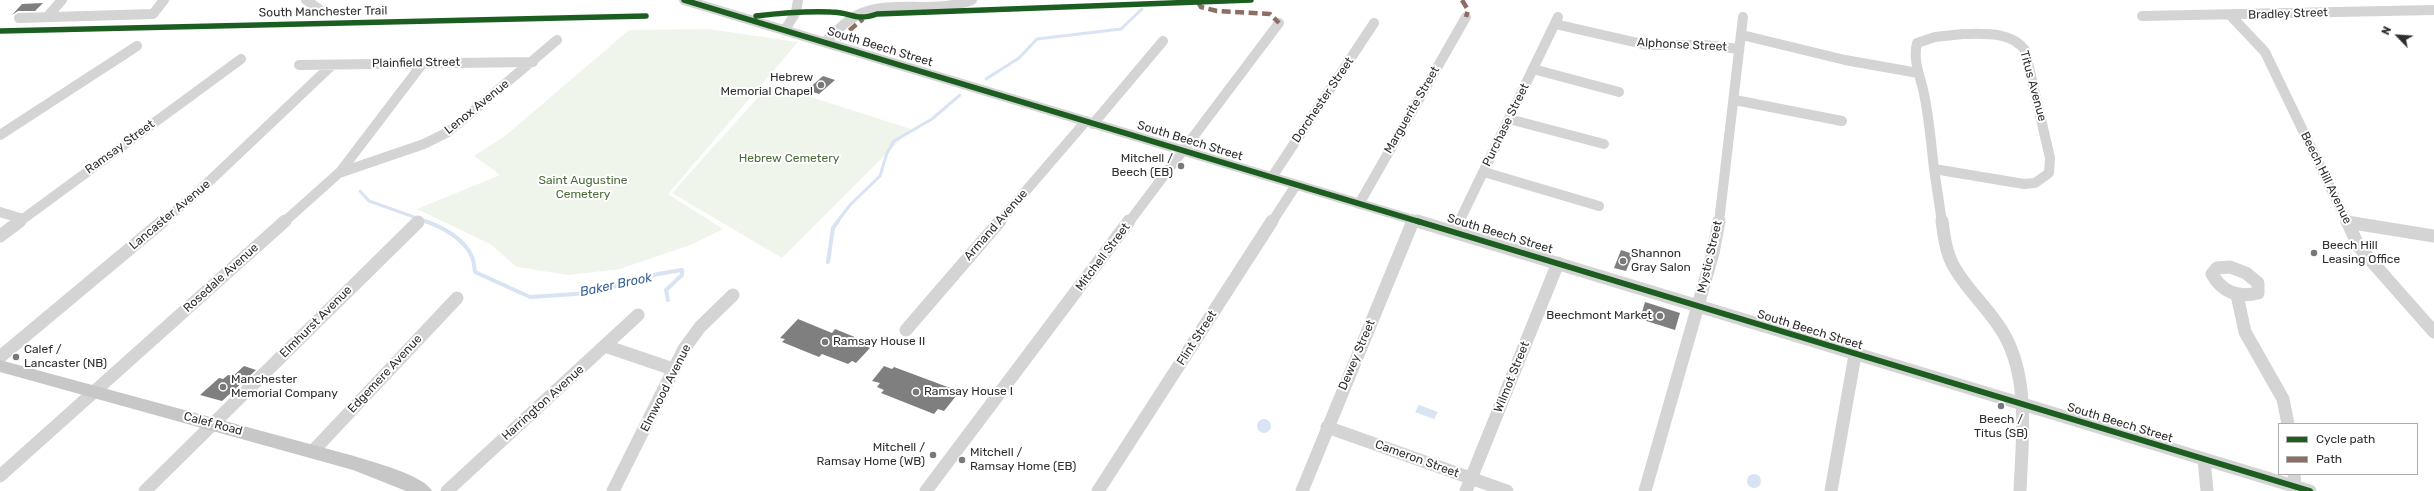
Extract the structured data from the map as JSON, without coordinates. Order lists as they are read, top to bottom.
{
  "streets": {
    "main road": ["Calef Road"],
    "street": [
      "Bradley Street",
      "Alphonse Street",
      "South Beech Street",
      "Plainfield Street",
      "Titus Avenue",
      "Dorchester Street",
      "Lenox Avenue",
      "Marguerite Street",
      "Purchase Street",
      "Ramsay Street",
      "Beech Hill Avenue",
      "Lancaster Avenue",
      "Armand Avenue",
      "Mitchell Street",
      "Mystic Street",
      "Rosedale Avenue",
      "Elmhurst Avenue",
      "Flint Street",
      "Dewey Street",
      "Edgemere Avenue",
      "Wilmot Street",
      "Elmwood Avenue",
      "Harrington Avenue",
      "Cameron Street"
    ],
    "cycle path": ["South Manchester Trail"]
  },
  "crossings": [
    ["Bradley Street", "Beech Hill Avenue"],
    ["Alphonse Street", "Purchase Street"],
    ["Alphonse Street", "Mystic Street"],
    ["South Beech Street", "Titus Avenue"],
    ["South Beech Street", "Dorchester Street"],
    ["South Beech Street", "Marguerite Street"],
    ["South Beech Street", "Purchase Street"],
    ["South Beech Street", "Armand Avenue"],
    ["South Beech Street", "Mitchell Street"],
    ["South Beech Street", "Mystic Street"],
    ["South Beech Street", "Flint Street"],
    ["South Beech Street", "Dewey Street"],
    ["South Beech Street", "Wilmot Street"],
    ["Plainfield Street", "Lenox Avenue"],
    ["Plainfield Street", "Lancaster Avenue"],
    ["Plainfield Street", "Rosedale Avenue"],
    ["Lenox Avenue", "Rosedale Avenue"],
    ["Rosedale Avenue", "Calef Road"],
    ["Elmhurst Avenue", "Calef Road"],
    ["Dewey Street", "Cameron Street"],
    ["Edgemere Avenue", "Calef Road"],
    ["Wilmot Street", "Cameron Street"]
  ],
  "water": ["Baker Brook"],
  "parks": ["Hebrew Cemetery", "Saint Augustine Cemetery"],
  "places": [
    "Hebrew Memorial Chapel",
    "Mitchell / Beech (EB)",
    "Beech Hill Leasing Office",
    "Shannon Gray Salon",
    "Beechmont Market",
    "Ramsay House II",
    "Calef / Lancaster (NB)",
    "Manchester Memorial Company",
    "Ramsay House I",
    "Beech / Titus (SB)",
    "Mitchell / Ramsay Home (WB)",
    "Mitchell / Ramsay Home (EB)"
  ],
  "legend": ["Cycle path", "Path"],
  "north": "top left"
}
